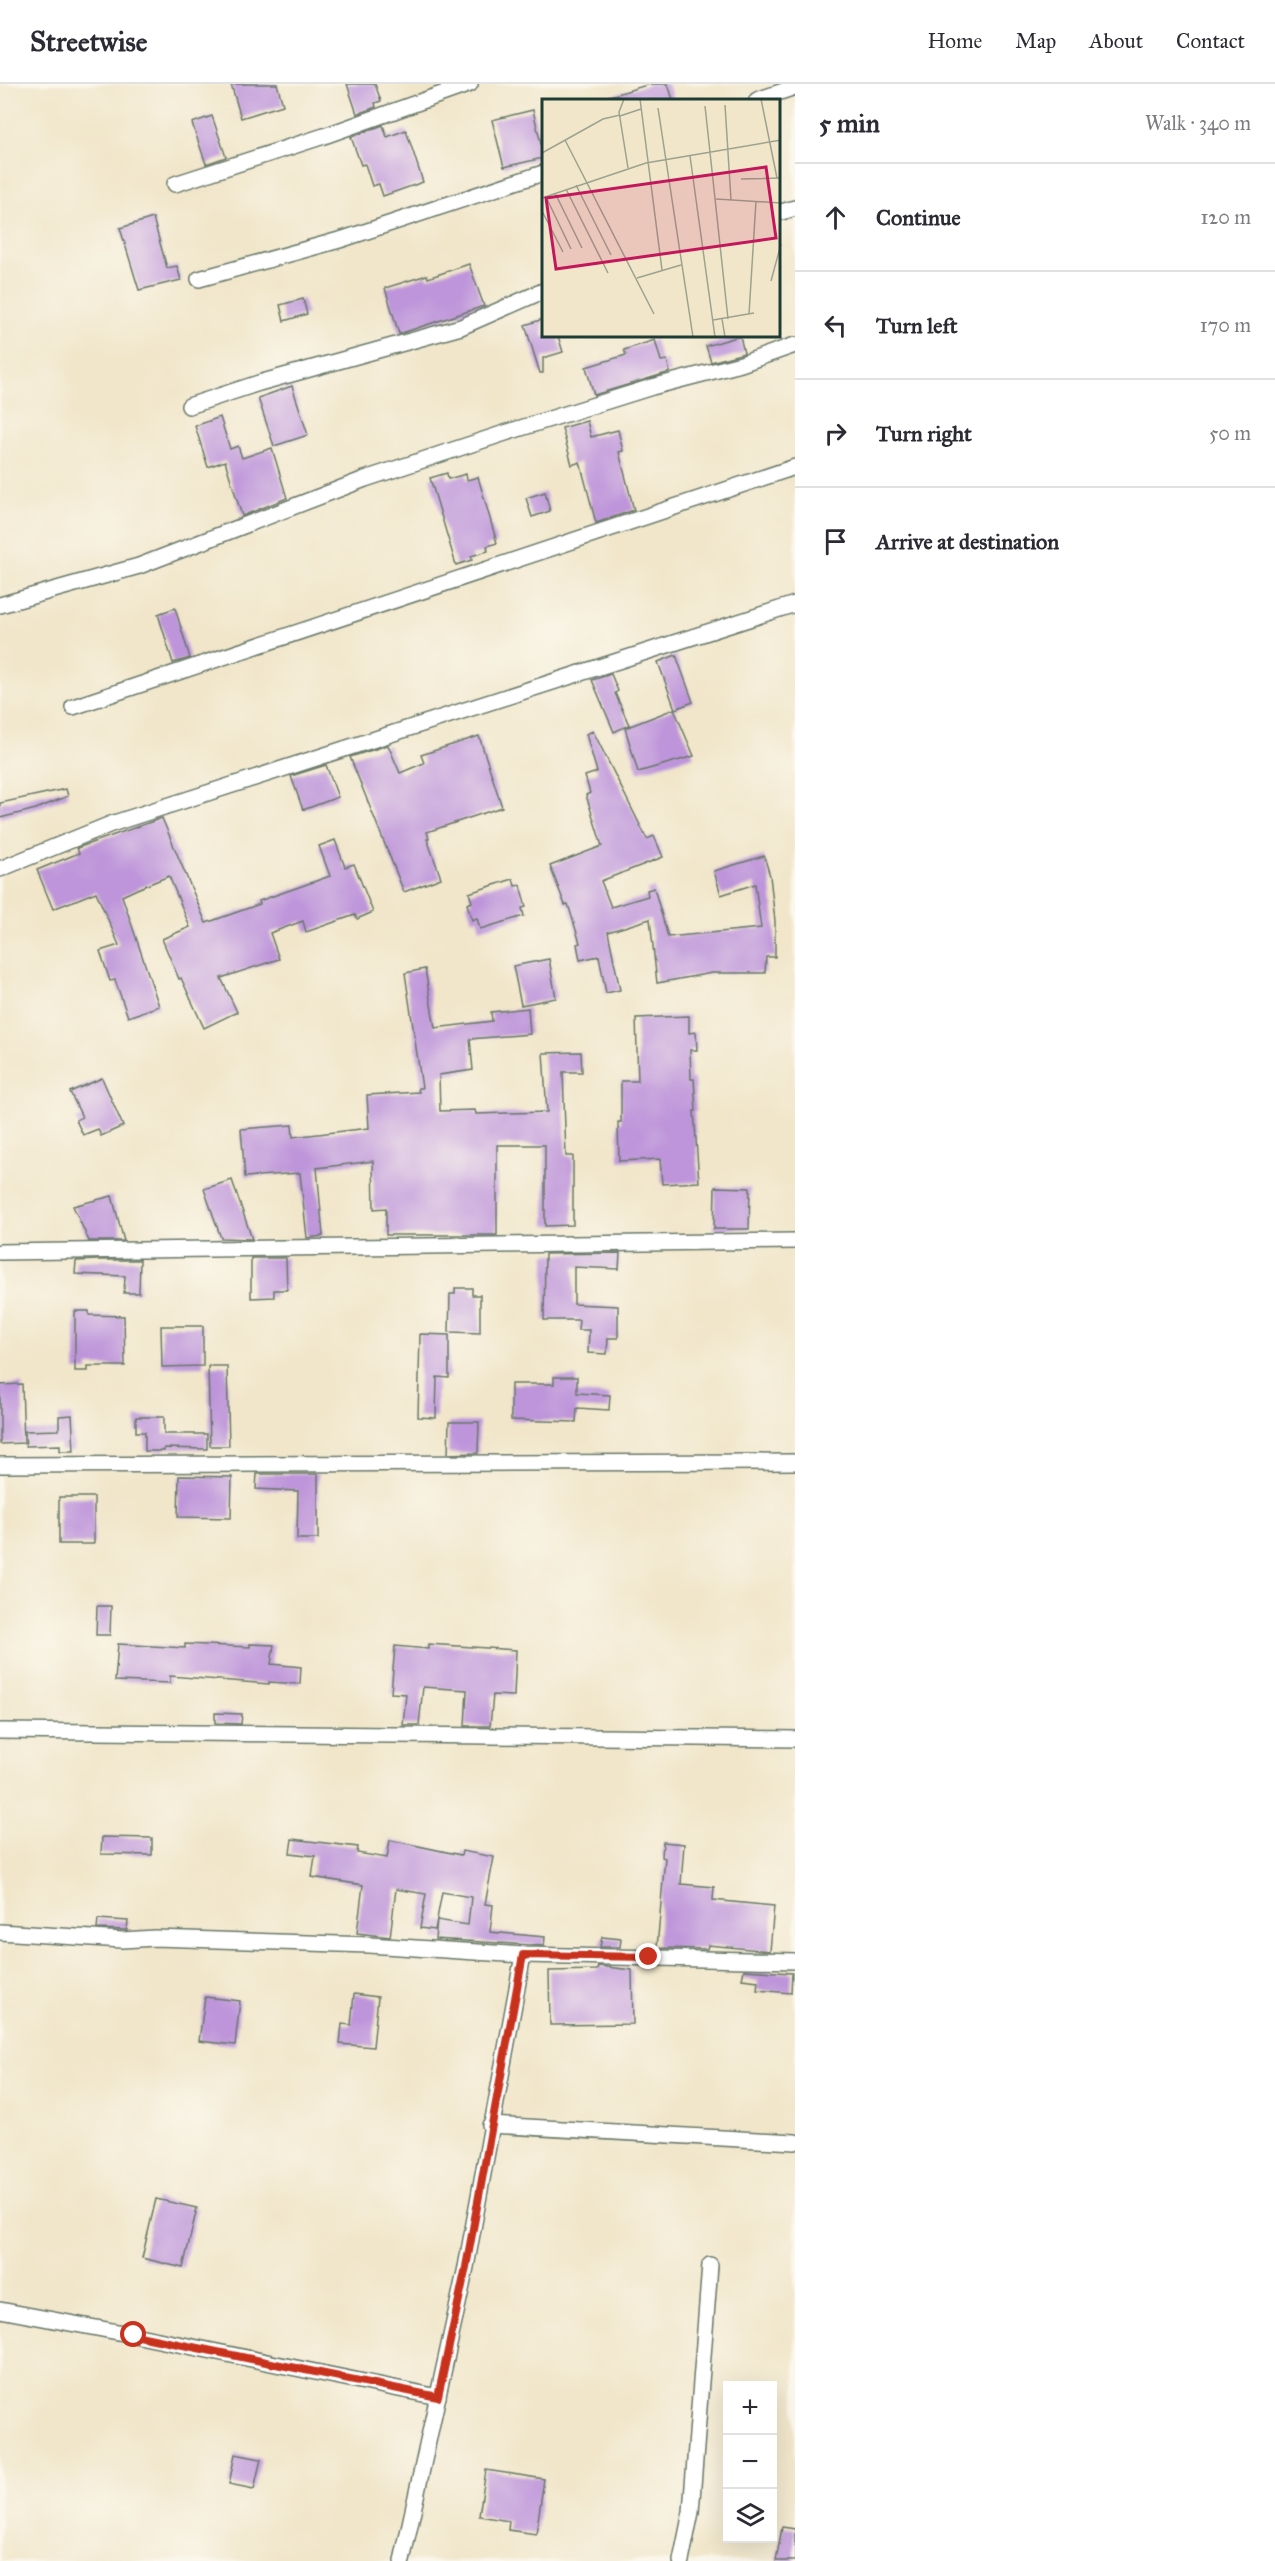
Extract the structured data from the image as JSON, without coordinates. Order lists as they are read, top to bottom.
{
  "page": {
    "header": "Streetwise",
    "nav": [
      "Home",
      "Map",
      "About",
      "Contact"
    ],
    "heading": ["5 min", "Walk · 340 m"],
    "list": [
      ["Continue", "120 m"],
      ["Turn left", "170 m"],
      ["Turn right", "50 m"],
      "Arrive at destination"
    ],
    "map_buttons": ["+", "−"]
  }
}
